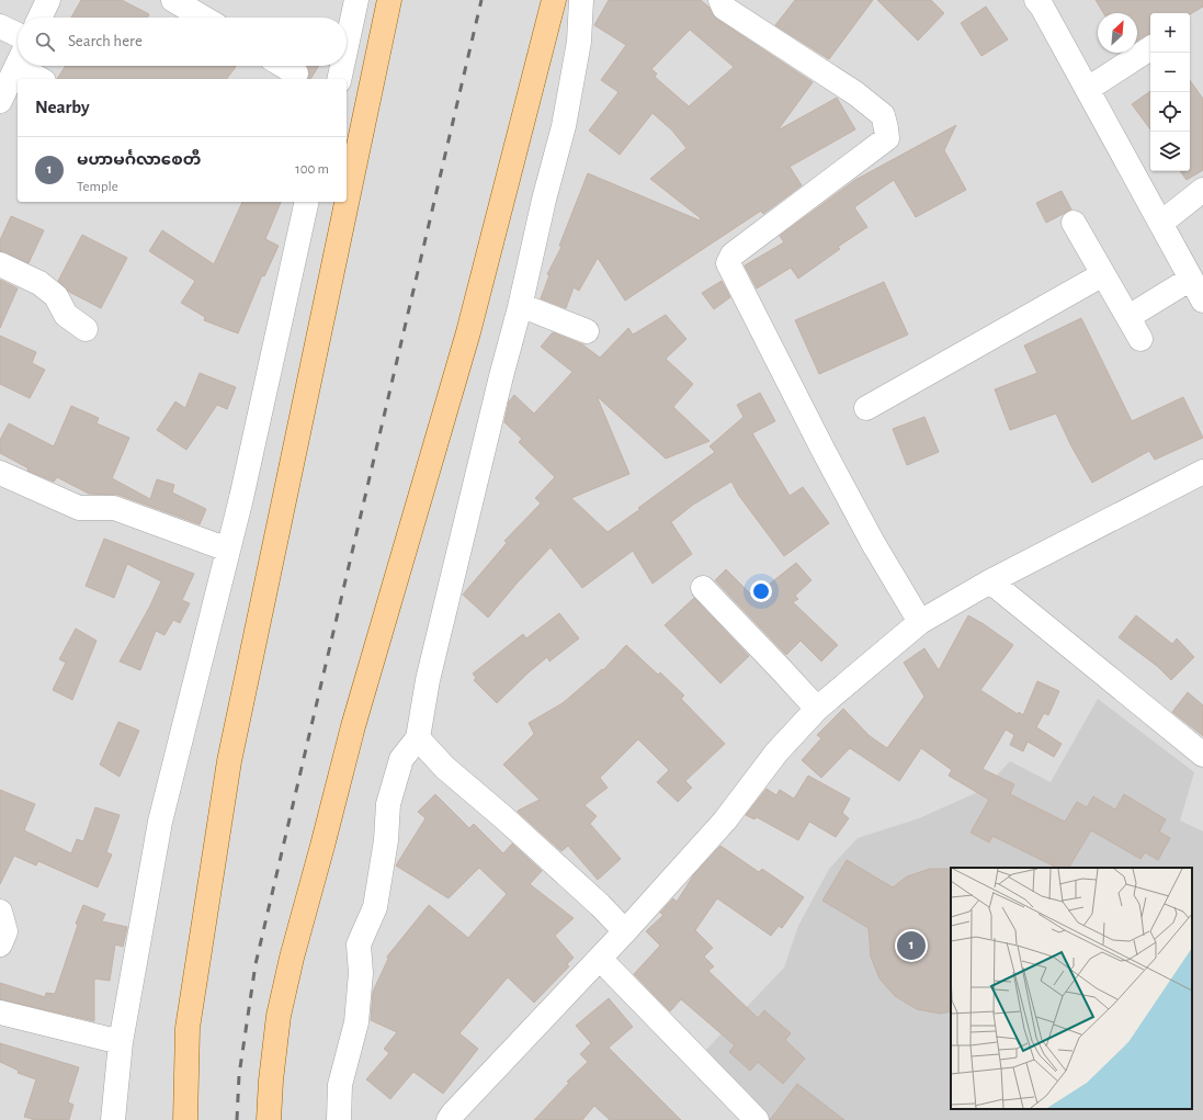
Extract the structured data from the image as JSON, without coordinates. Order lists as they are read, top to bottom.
{
  "north": "top right",
  "page": {
    "map_buttons": ["+", "−"],
    "search": "Search here",
    "heading": "Nearby",
    "list": [
      {
        "mark": "1",
        "name": "မဟာမင်္ဂလာစေတီ",
        "note": "Temple",
        "value": "100 m"
      }
    ],
    "pins": "1"
  }
}
